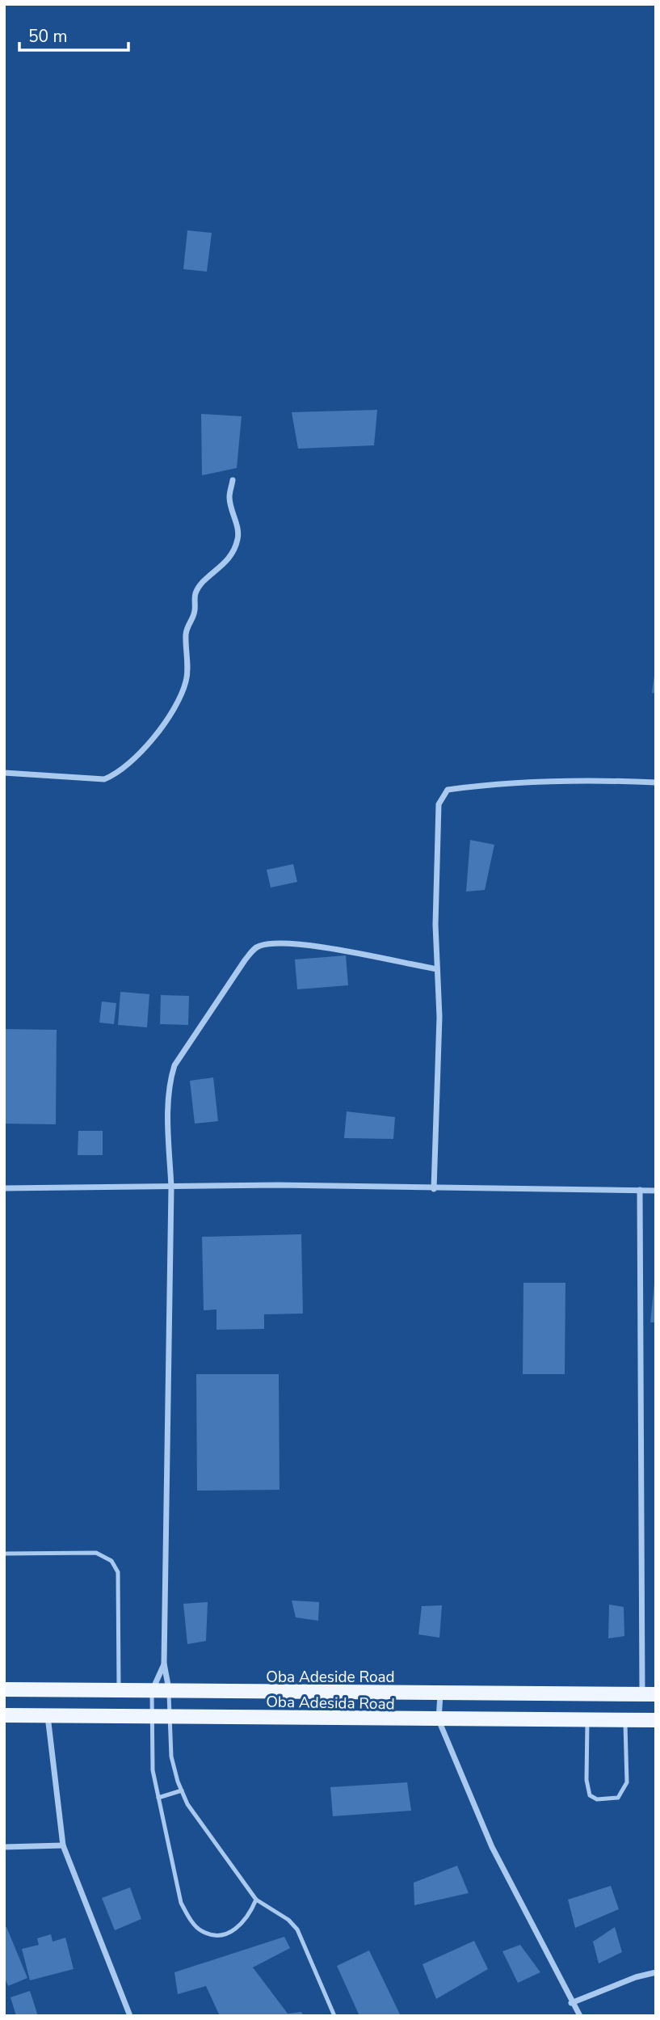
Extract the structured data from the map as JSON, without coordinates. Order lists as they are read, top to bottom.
{
  "streets": {
    "main road": ["Oba Adeside Road", "Oba Adesida Road"]
  },
  "scale_bar": "50 m"
}
